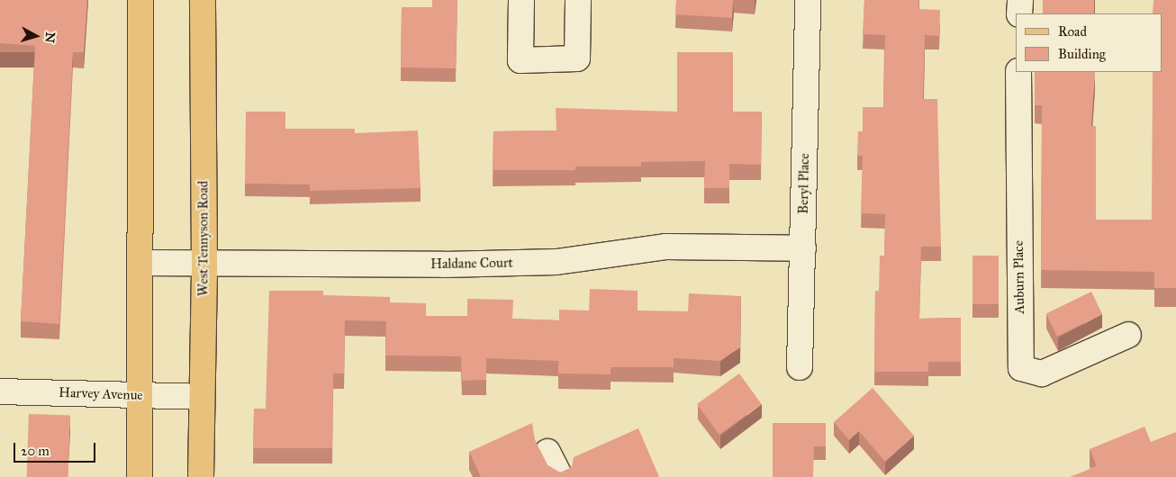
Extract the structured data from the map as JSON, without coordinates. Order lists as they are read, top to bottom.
{
  "streets": {
    "main road": ["West Tennyson Road"],
    "street": [
      "Beryl Place",
      "Haldane Court",
      "Auburn Place",
      "Harvey Avenue"
    ]
  },
  "crossings": [
    ["Beryl Place", "Haldane Court"],
    ["West Tennyson Road", "Haldane Court"],
    ["West Tennyson Road", "Harvey Avenue"]
  ],
  "legend": ["Road", "Building"],
  "scale_bar": "20 m",
  "north": "right"
}
